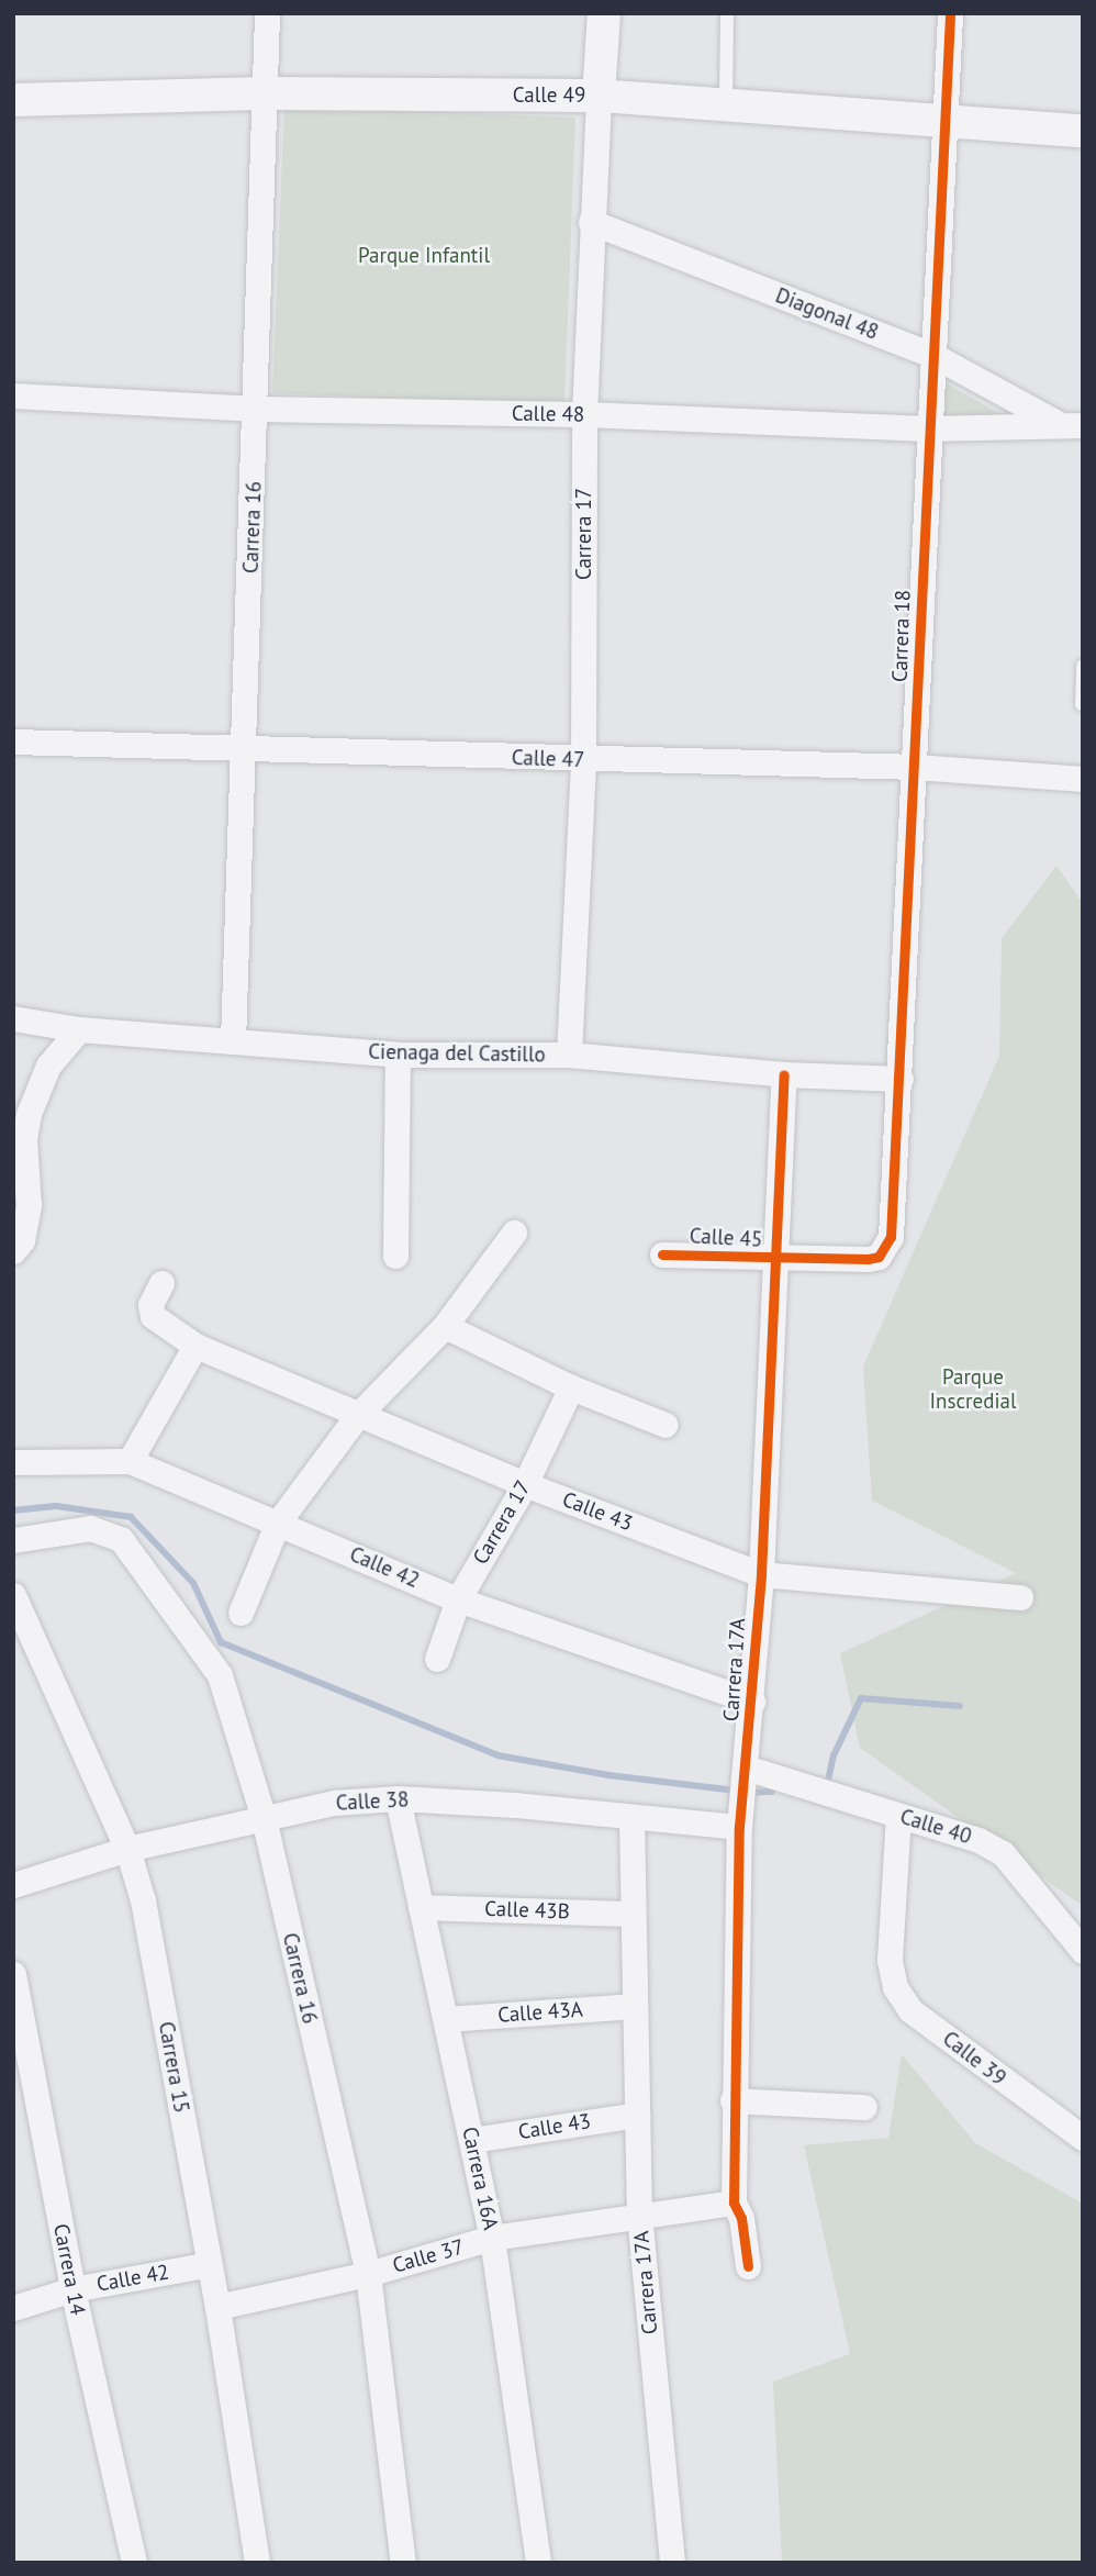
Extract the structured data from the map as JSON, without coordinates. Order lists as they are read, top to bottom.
{
  "streets": {
    "street": [
      "Calle 49",
      "Diagonal 48",
      "Calle 48",
      "Carrera 16",
      "Carrera 17",
      "Carrera 18",
      "Calle 47",
      "Cienaga del Castillo",
      "Calle 45",
      "Calle 43",
      "Calle 42",
      "Carrera 17A",
      "Calle 38",
      "Calle 40",
      "Calle 43B",
      "Calle 43A",
      "Calle 39",
      "Carrera 15",
      "Carrera 16A",
      "Calle 37",
      "Carrera 14"
    ]
  },
  "crossings": [
    ["Calle 49", "Carrera 16"],
    ["Calle 49", "Carrera 17"],
    ["Calle 49", "Carrera 18"],
    ["Diagonal 48", "Calle 48"],
    ["Diagonal 48", "Carrera 17"],
    ["Diagonal 48", "Carrera 18"],
    ["Calle 48", "Carrera 16"],
    ["Calle 48", "Carrera 17"],
    ["Calle 48", "Carrera 18"],
    ["Carrera 16", "Calle 47"],
    ["Carrera 16", "Cienaga del Castillo"],
    ["Carrera 16", "Calle 38"],
    ["Carrera 16", "Calle 37"],
    ["Carrera 17", "Calle 47"],
    ["Carrera 17", "Cienaga del Castillo"],
    ["Carrera 17", "Calle 43"],
    ["Carrera 17", "Calle 42"],
    ["Carrera 18", "Calle 47"],
    ["Carrera 18", "Cienaga del Castillo"],
    ["Carrera 18", "Calle 45"],
    ["Cienaga del Castillo", "Carrera 17A"],
    ["Calle 45", "Carrera 17A"],
    ["Calle 43", "Carrera 17A"],
    ["Calle 43", "Carrera 16A"],
    ["Calle 42", "Carrera 17A"],
    ["Calle 42", "Carrera 15"],
    ["Calle 42", "Carrera 14"],
    ["Carrera 17A", "Calle 38"],
    ["Carrera 17A", "Calle 40"],
    ["Carrera 17A", "Calle 43B"],
    ["Carrera 17A", "Calle 43A"],
    ["Carrera 17A", "Calle 37"],
    ["Calle 38", "Calle 40"],
    ["Calle 38", "Carrera 15"],
    ["Calle 38", "Carrera 16A"],
    ["Calle 40", "Calle 39"],
    ["Calle 43B", "Carrera 16A"],
    ["Calle 43A", "Carrera 16A"],
    ["Carrera 15", "Calle 37"],
    ["Carrera 16A", "Calle 37"]
  ],
  "parks": ["Parque Infantil", "Parque Inscredial"]
}
